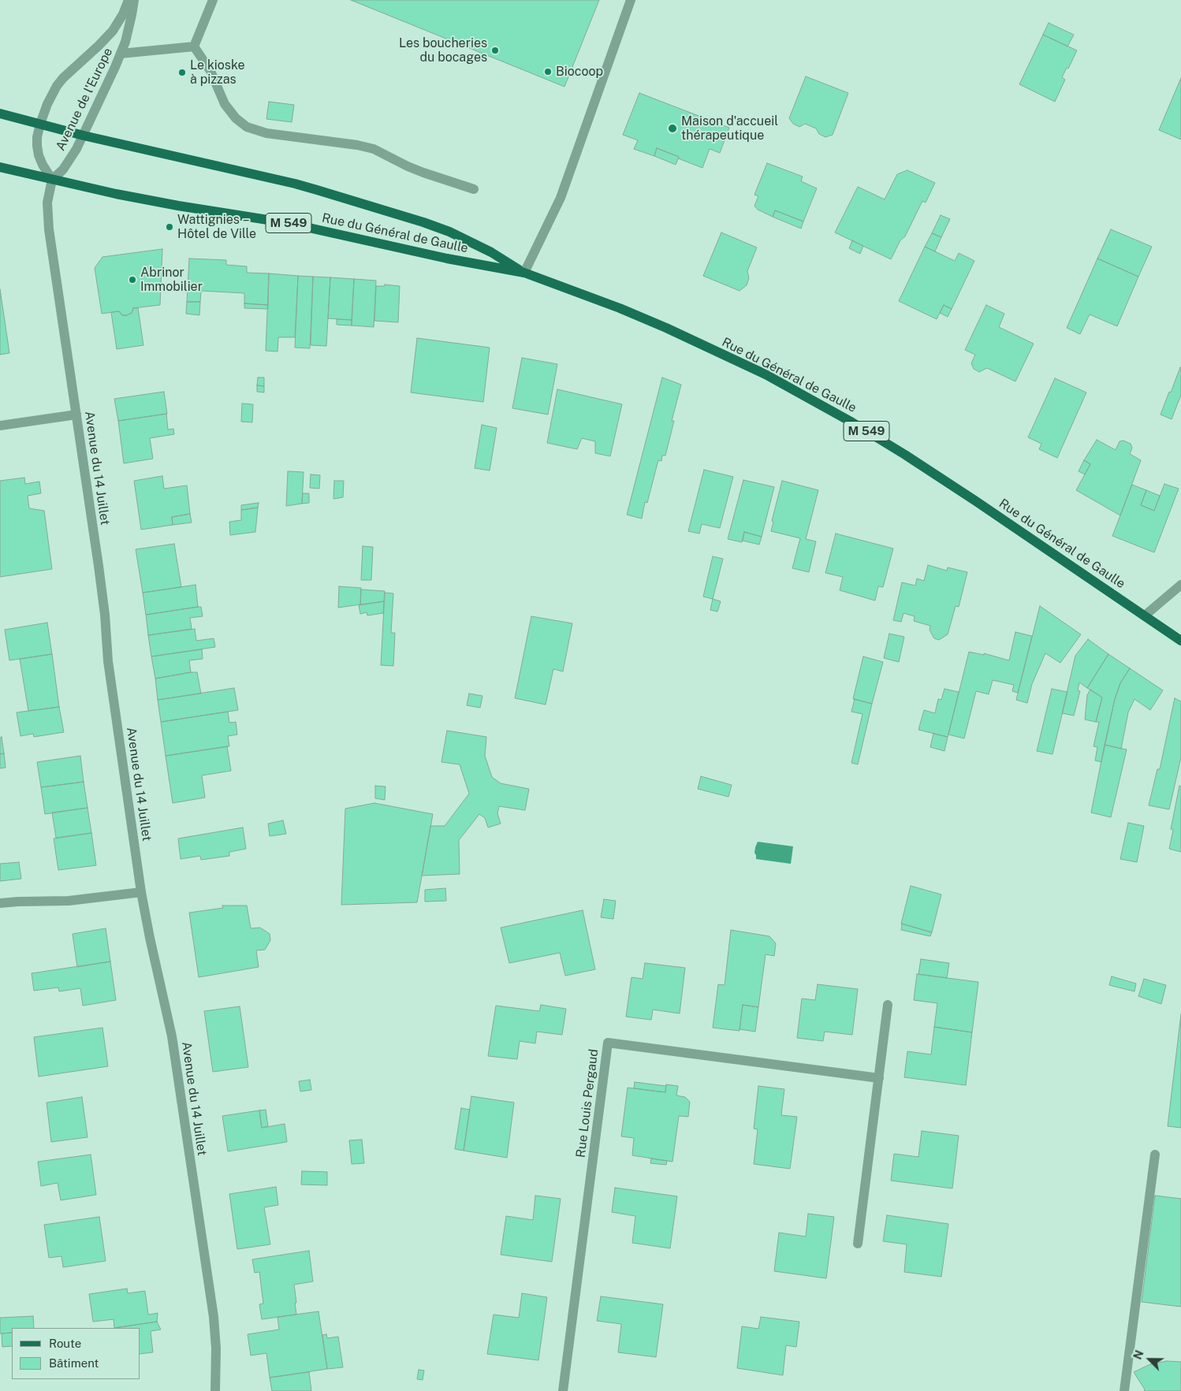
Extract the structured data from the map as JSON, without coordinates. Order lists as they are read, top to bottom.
{
  "streets": {
    "main road": ["M 549", "Rue du Général de Gaulle"],
    "street": ["Avenue de l'Europe", "Avenue du 14 Juillet", "Rue Louis Pergaud"]
  },
  "crossings": [
    ["Avenue de l'Europe", "M 549"],
    ["Avenue de l'Europe", "Rue du Général de Gaulle"],
    ["Avenue de l'Europe", "Avenue du 14 Juillet"],
    ["M 549", "Rue du Général de Gaulle"],
    ["M 549", "Avenue du 14 Juillet"],
    ["Rue du Général de Gaulle", "Avenue du 14 Juillet"]
  ],
  "places": [
    "Les boucheries du bocages",
    "Biocoop",
    "Le kioske à pizzas",
    "Maison d'accueil thérapeutique",
    "Wattignies – Hôtel de Ville",
    "Abrinor Immobilier"
  ],
  "legend": ["Route", "Bâtiment"],
  "north": "top left"
}
